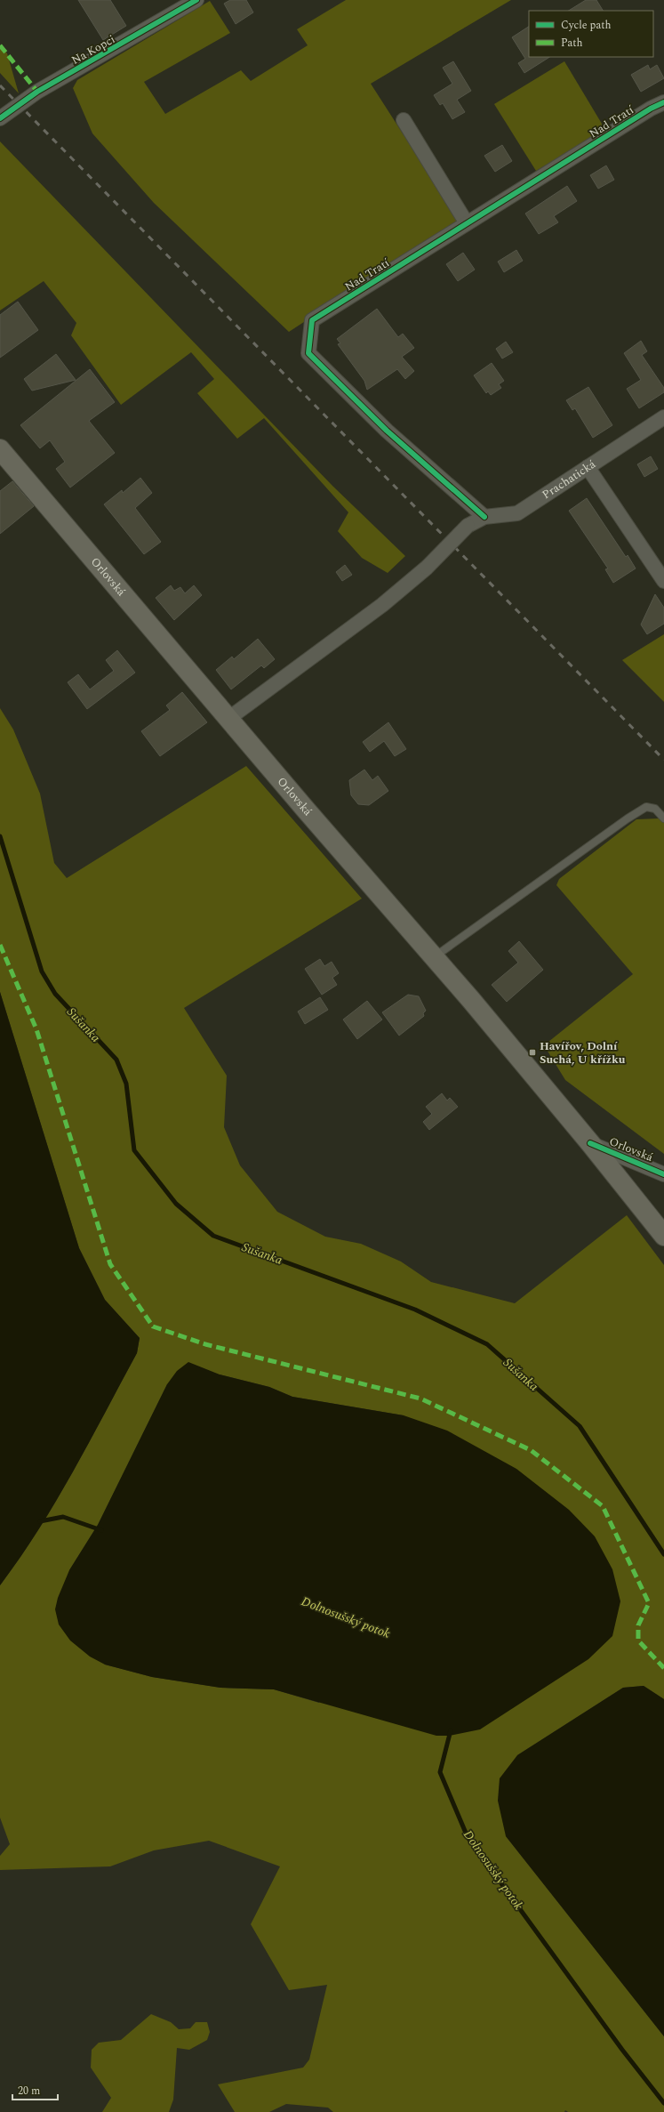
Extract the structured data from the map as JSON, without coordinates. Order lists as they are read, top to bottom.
{
  "streets": {
    "main road": ["Orlovská"],
    "street": ["Na Kopci", "Nad Tratí", "Prachatická"]
  },
  "crossings": [
    ["Nad Tratí", "Prachatická"],
    ["Prachatická", "Orlovská"]
  ],
  "water": ["Sušanka", "Dolnosušský potok"],
  "places": {
    "transit": ["Havířov, Dolní Suchá, U křížku"]
  },
  "legend": ["Cycle path", "Path"],
  "scale_bar": "20 m"
}
